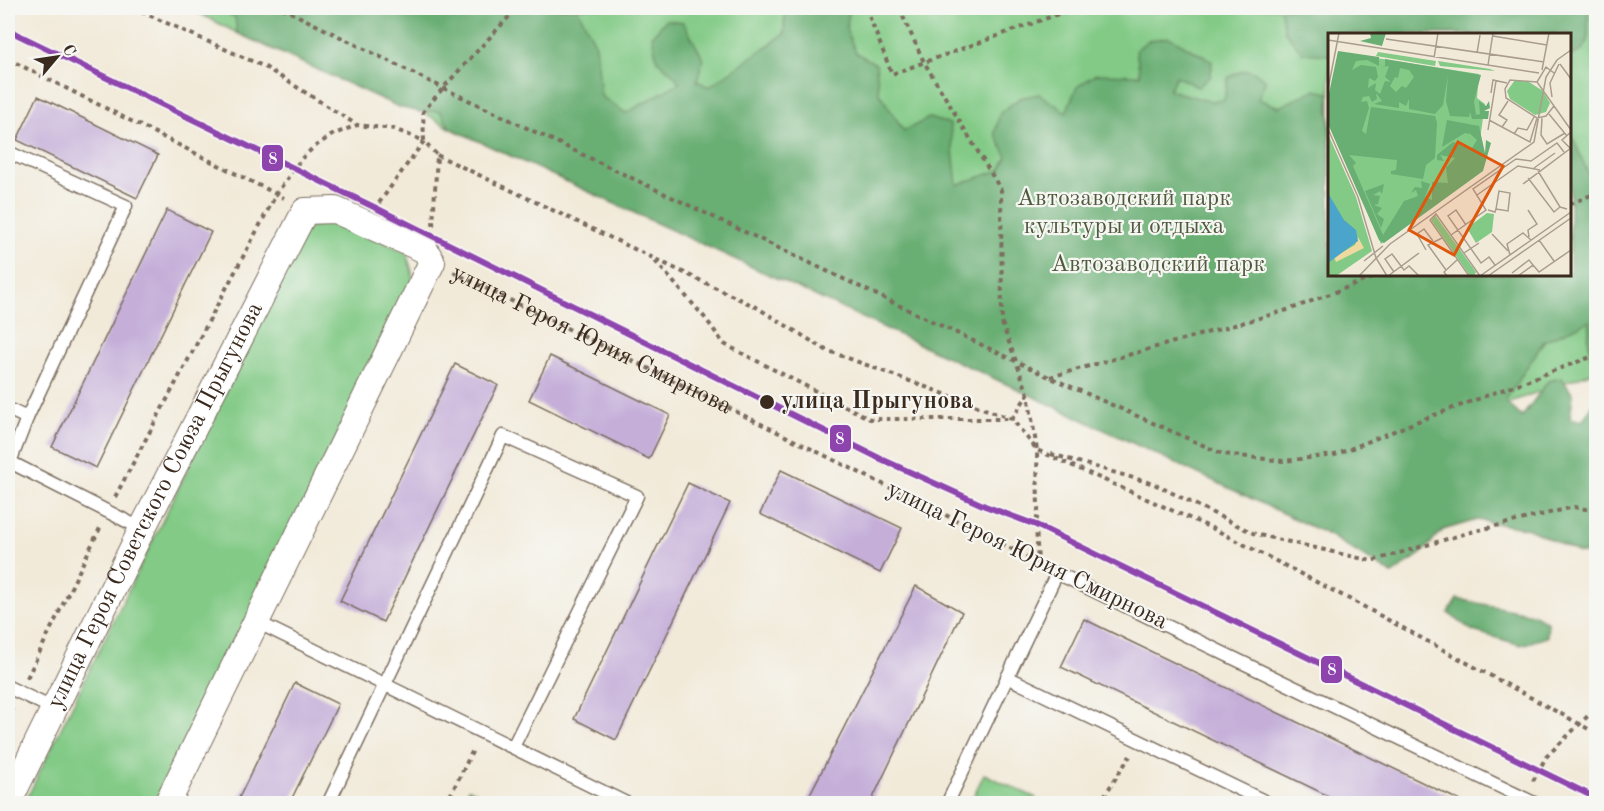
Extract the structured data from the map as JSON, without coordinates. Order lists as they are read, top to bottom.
{
  "streets": {
    "street": ["улица Героя Юрия Смирнова", "улица Героя Советского Союза Прыгунова"]
  },
  "crossings": [
    ["улица Героя Юрия Смирнова", "улица Героя Советского Союза Прыгунова"]
  ],
  "parks": ["Автозаводский парк культуры и отдыха", "Автозаводский парк"],
  "places": ["улица Прыгунова"],
  "lines": ["transit line 8"],
  "north": "top right"
}
